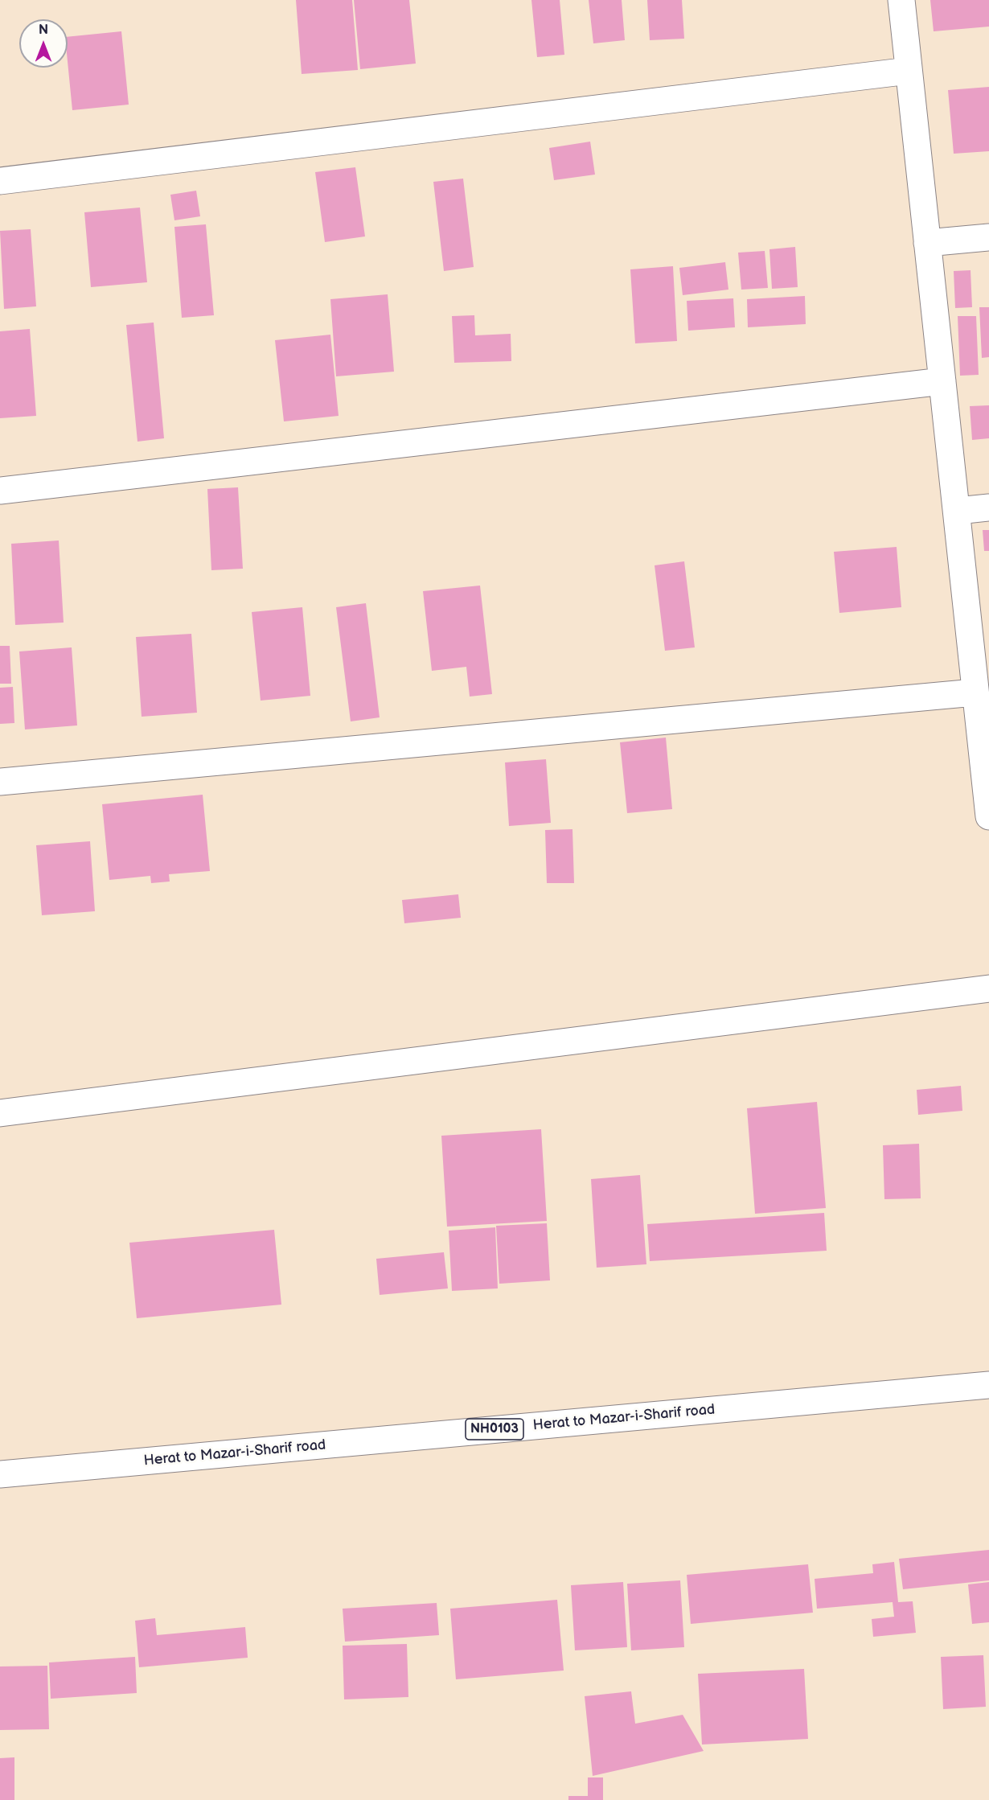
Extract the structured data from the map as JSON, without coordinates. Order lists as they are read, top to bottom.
{
  "streets": {
    "main road": ["Herat to Mazar-i-Sharif road", "NH0103"]
  },
  "north": "top"
}
